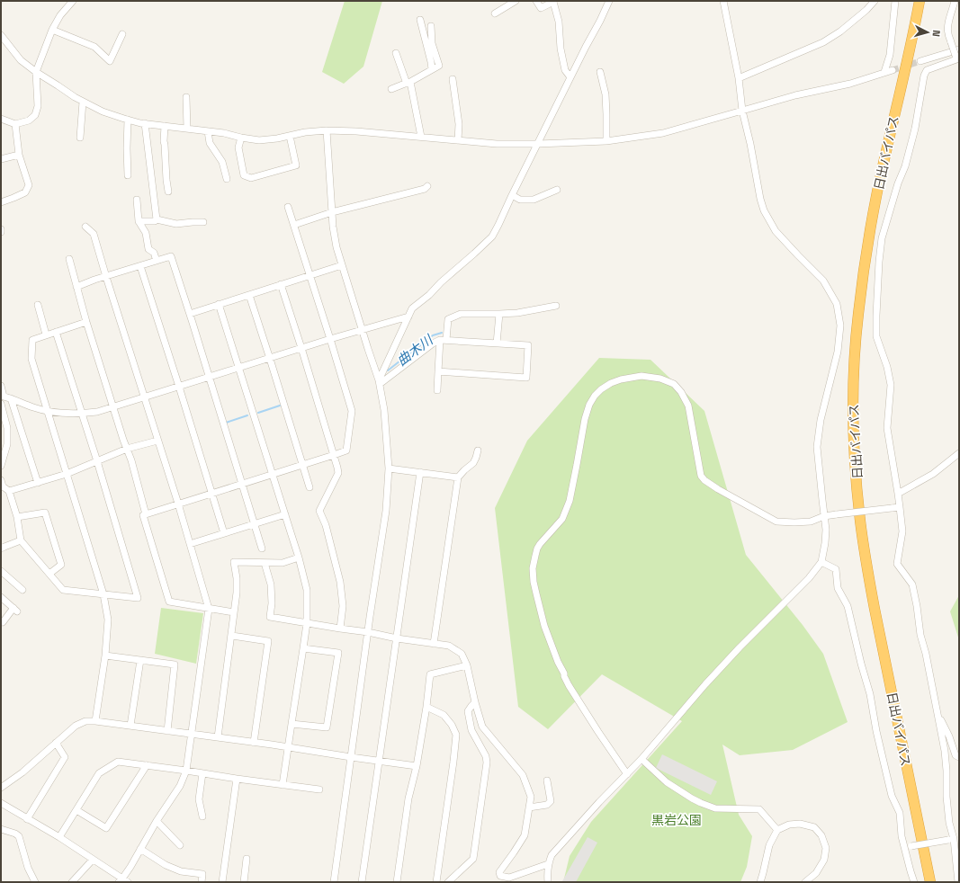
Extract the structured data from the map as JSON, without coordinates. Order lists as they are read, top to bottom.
{
  "streets": {
    "highway": ["日出バイパス"]
  },
  "water": ["曲木川"],
  "parks": ["黒岩公園"],
  "north": "right"
}
